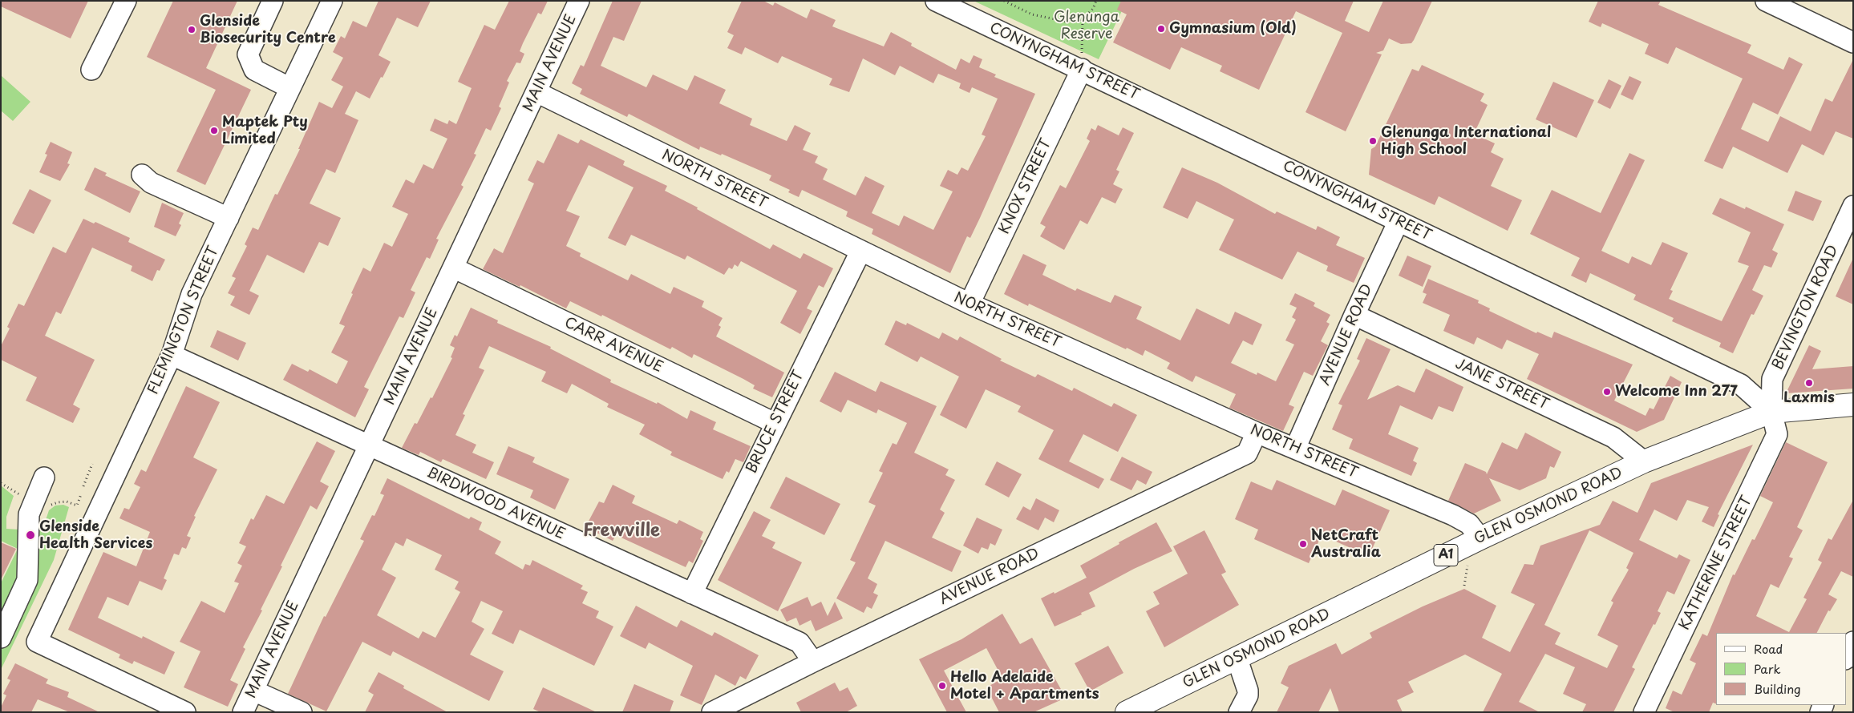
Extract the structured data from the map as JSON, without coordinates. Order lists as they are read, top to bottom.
{
  "streets": {
    "highway": ["GLEN OSMOND ROAD", "A1"],
    "street": [
      "CONYNGHAM STREET",
      "MAIN AVENUE",
      "NORTH STREET",
      "KNOX STREET",
      "BEVINGTON ROAD",
      "FLEMINGTON STREET",
      "AVENUE ROAD",
      "CARR AVENUE",
      "JANE STREET",
      "BRUCE STREET",
      "BIRDWOOD AVENUE",
      "KATHERINE STREET"
    ]
  },
  "crossings": [
    ["CONYNGHAM STREET", "KNOX STREET"],
    ["CONYNGHAM STREET", "BEVINGTON ROAD"],
    ["CONYNGHAM STREET", "AVENUE ROAD"],
    ["CONYNGHAM STREET", "GLEN OSMOND ROAD"],
    ["CONYNGHAM STREET", "KATHERINE STREET"],
    ["MAIN AVENUE", "NORTH STREET"],
    ["MAIN AVENUE", "CARR AVENUE"],
    ["MAIN AVENUE", "BIRDWOOD AVENUE"],
    ["NORTH STREET", "KNOX STREET"],
    ["NORTH STREET", "AVENUE ROAD"],
    ["NORTH STREET", "BRUCE STREET"],
    ["NORTH STREET", "GLEN OSMOND ROAD"],
    ["BEVINGTON ROAD", "GLEN OSMOND ROAD"],
    ["BEVINGTON ROAD", "KATHERINE STREET"],
    ["FLEMINGTON STREET", "BIRDWOOD AVENUE"],
    ["AVENUE ROAD", "JANE STREET"],
    ["AVENUE ROAD", "BIRDWOOD AVENUE"],
    ["CARR AVENUE", "BRUCE STREET"],
    ["JANE STREET", "GLEN OSMOND ROAD"],
    ["BRUCE STREET", "BIRDWOOD AVENUE"],
    ["GLEN OSMOND ROAD", "KATHERINE STREET"]
  ],
  "districts": ["Frewville"],
  "parks": ["Glenunga Reserve"],
  "places": [
    "Gymnasium (Old)",
    "Glenside Biosecurity Centre",
    "Maptek Pty Limited",
    "Glenunga International High School",
    "Laxmis",
    "Welcome Inn 277",
    "Glenside Health Services",
    "NetCraft Australia",
    "Hello Adelaide Motel + Apartments"
  ],
  "legend": ["Road", "Park", "Building"]
}
